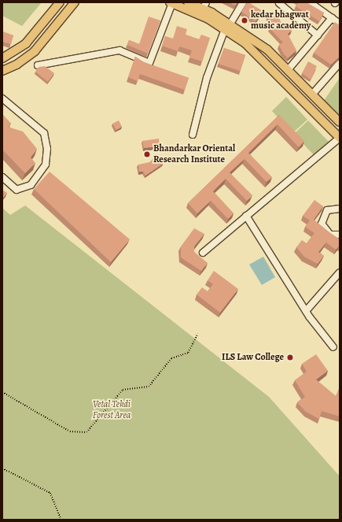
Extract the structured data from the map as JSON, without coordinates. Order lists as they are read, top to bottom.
{
  "parks": ["Vetal Tekdi Forest Area"],
  "places": ["kedar bhagwat music academy", "Bhandarkar Oriental Research Institute", "ILS Law College"]
}
